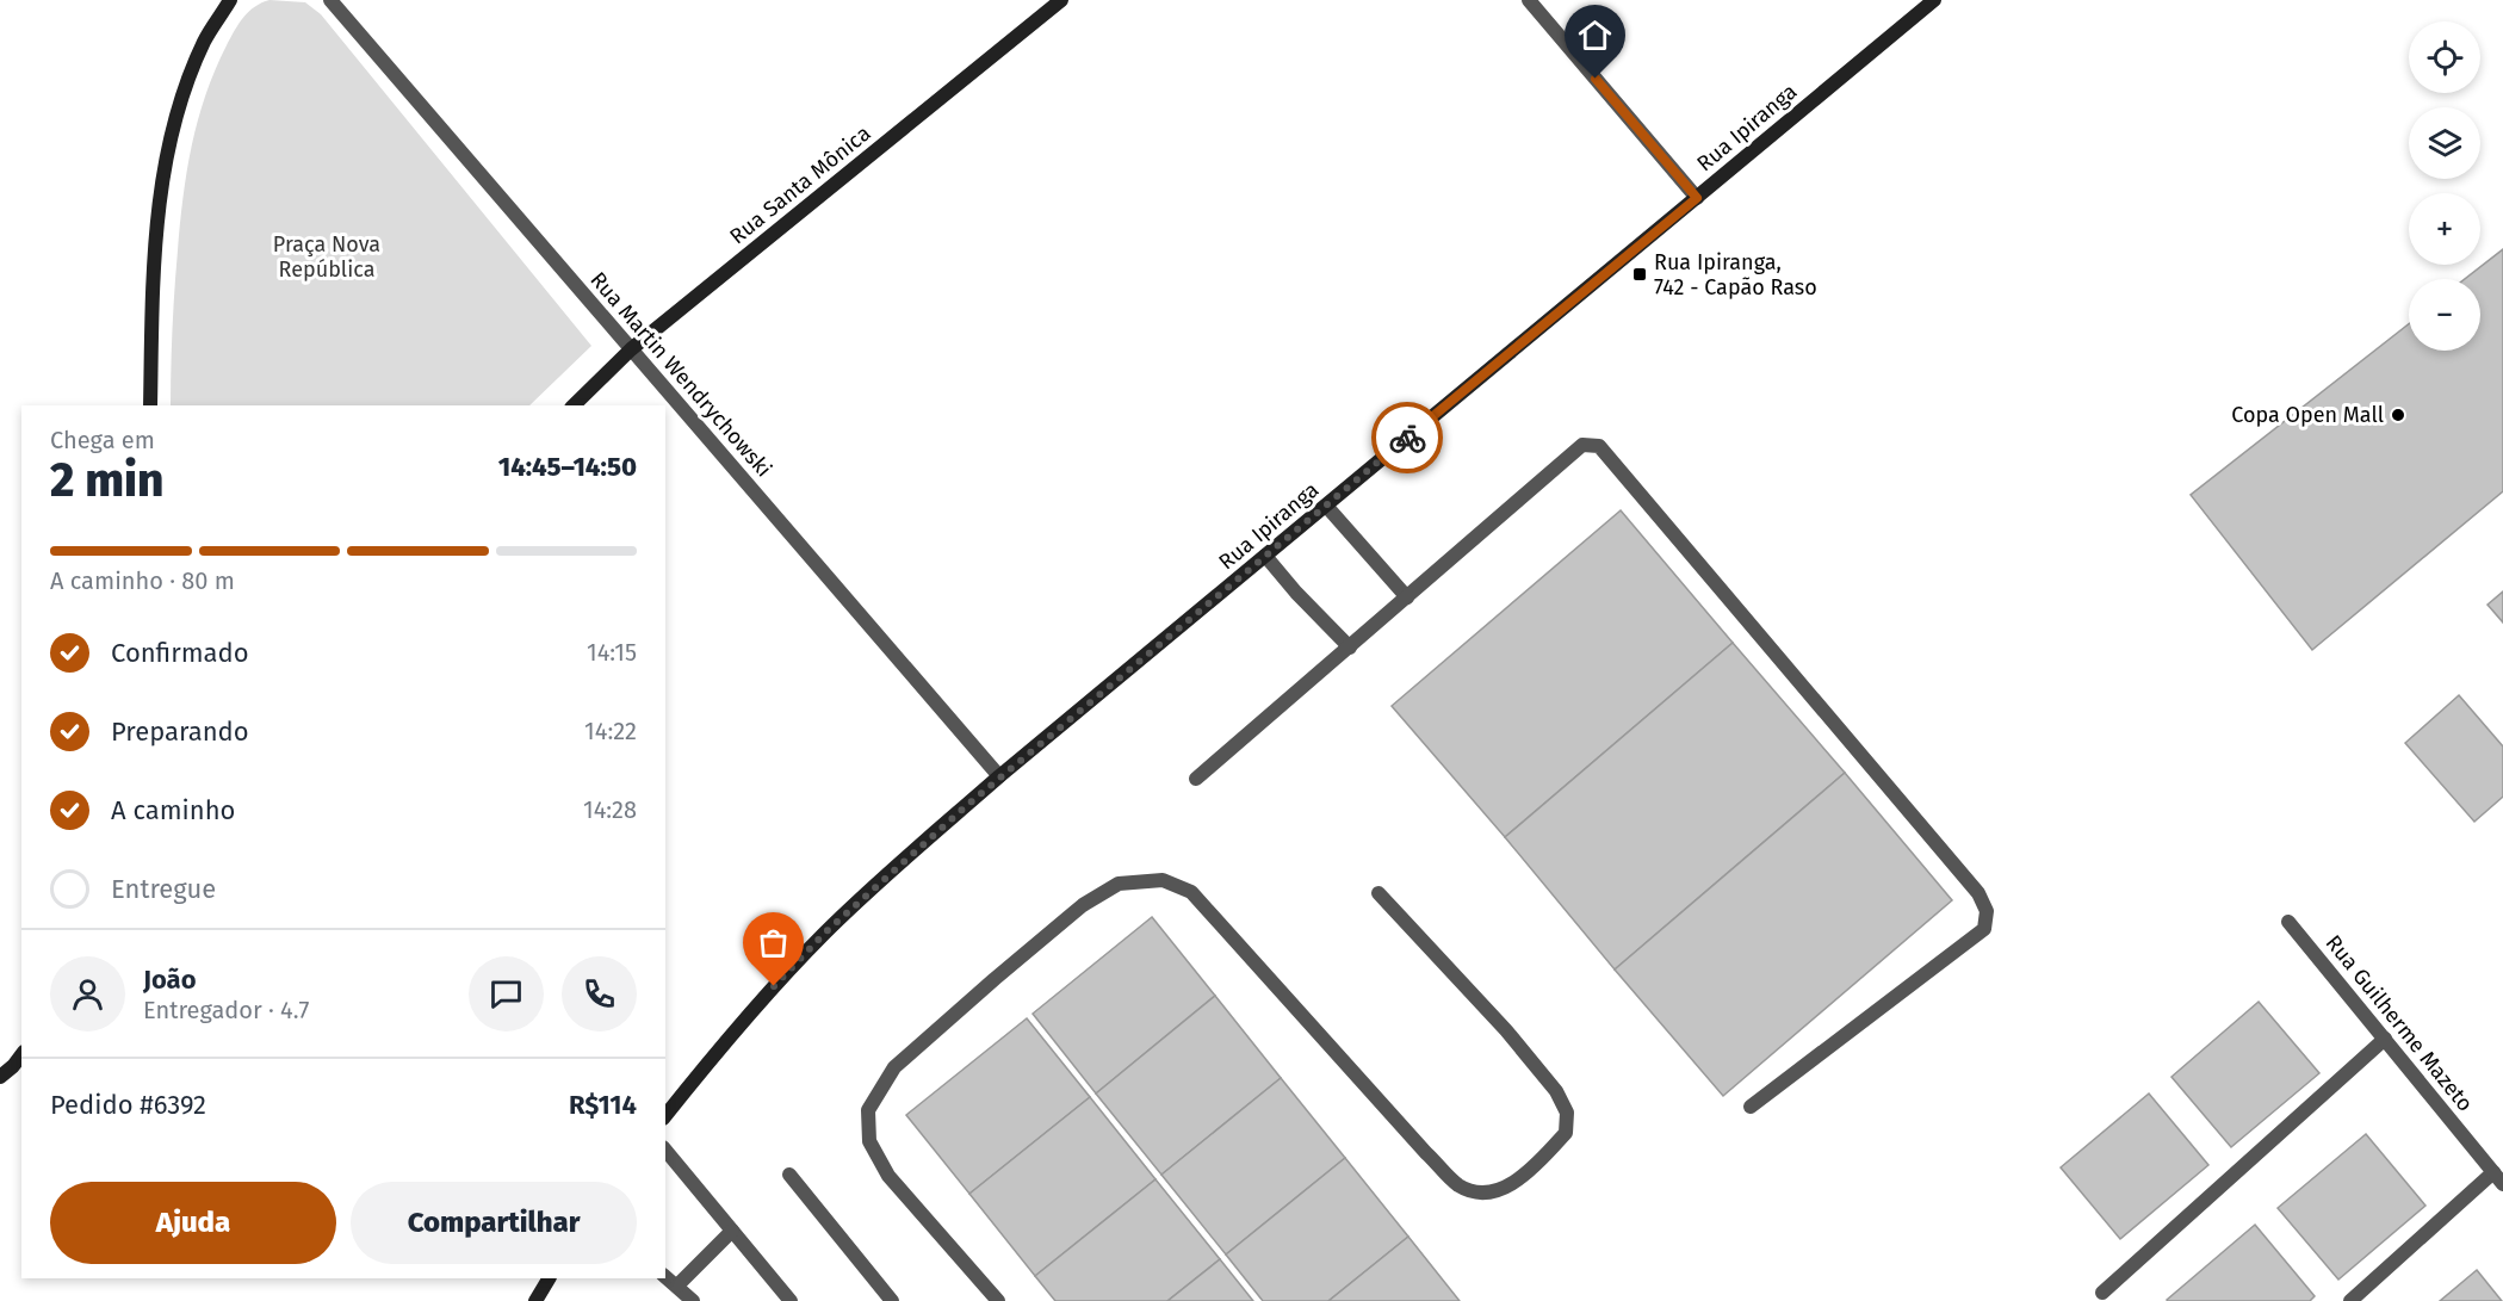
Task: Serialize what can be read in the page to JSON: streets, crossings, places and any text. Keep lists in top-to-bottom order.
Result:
{
  "streets": {
    "main road": ["Rua Ipiranga", "Rua Santa Mônica"],
    "street": ["Rua Martin Wendrychowski", "Rua Guilherme Mazeto"]
  },
  "crossings": [
    ["Rua Ipiranga", "Rua Martin Wendrychowski"],
    ["Rua Santa Mônica", "Rua Martin Wendrychowski"]
  ],
  "parks": ["Praça Nova República"],
  "places": {
    "transit": ["Rua Ipiranga, 742 - Capão Raso"],
    "other": ["Copa Open Mall"]
  },
  "page": {
    "map_buttons": ["+", "−"],
    "heading": ["2 min", "Chega em", "14:45–14:50"],
    "panel": [
      "João",
      "Entregador · 4.7",
      "Pedido #6392",
      "R$114"
    ],
    "bar": "A caminho · 80 m",
    "list": [
      ["Confirmado", "14:15"],
      ["Preparando", "14:22"],
      ["A caminho", "14:28"],
      "Entregue"
    ],
    "buttons": ["Ajuda", "Compartilhar"]
  }
}
